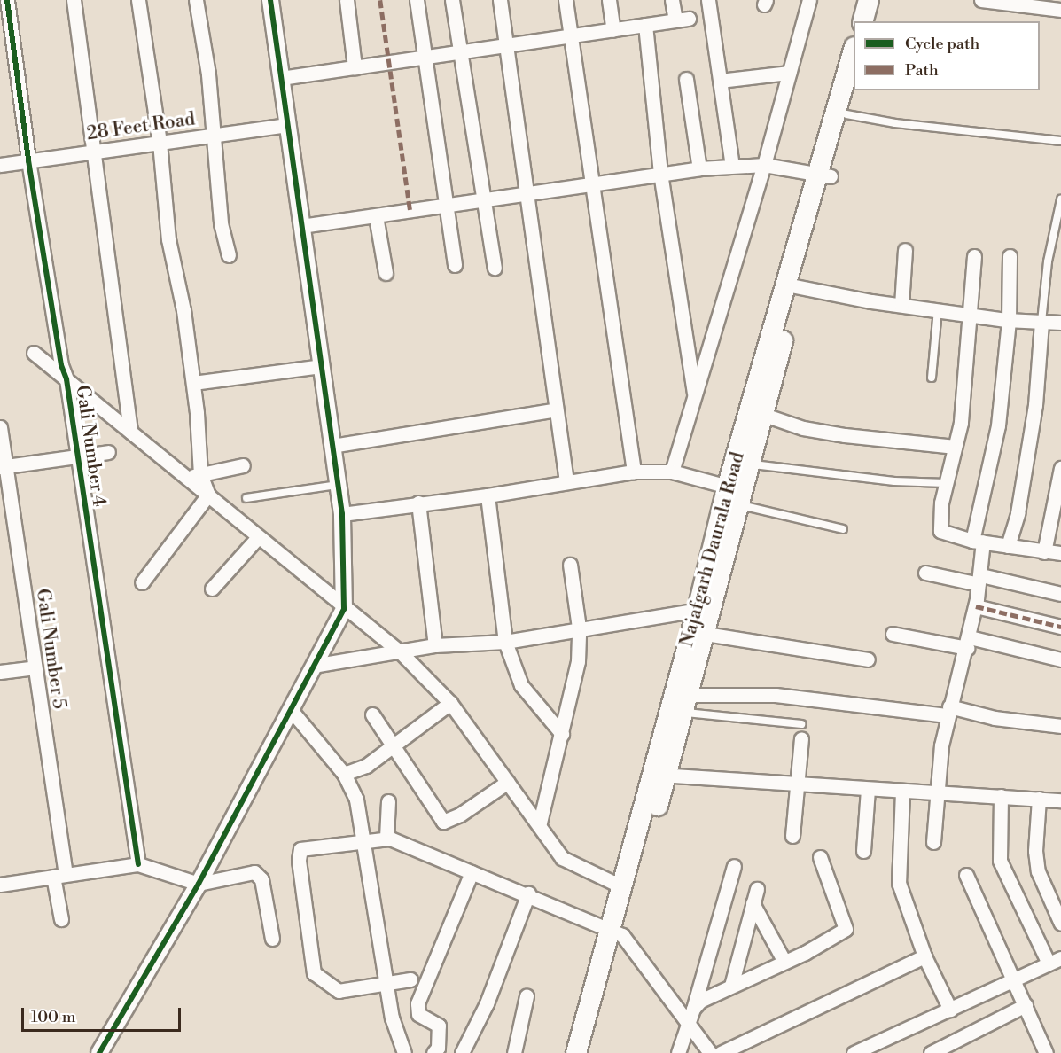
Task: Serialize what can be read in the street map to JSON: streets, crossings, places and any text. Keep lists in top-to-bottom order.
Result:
{
  "streets": {
    "main road": ["Najafgarh Daurala Road"],
    "street": ["28 Feet Road", "Gali Number 4", "Gali Number 5"]
  },
  "crossings": [
    ["28 Feet Road", "Gali Number 4"]
  ],
  "legend": ["Cycle path", "Path"],
  "scale_bar": "100 m"
}
